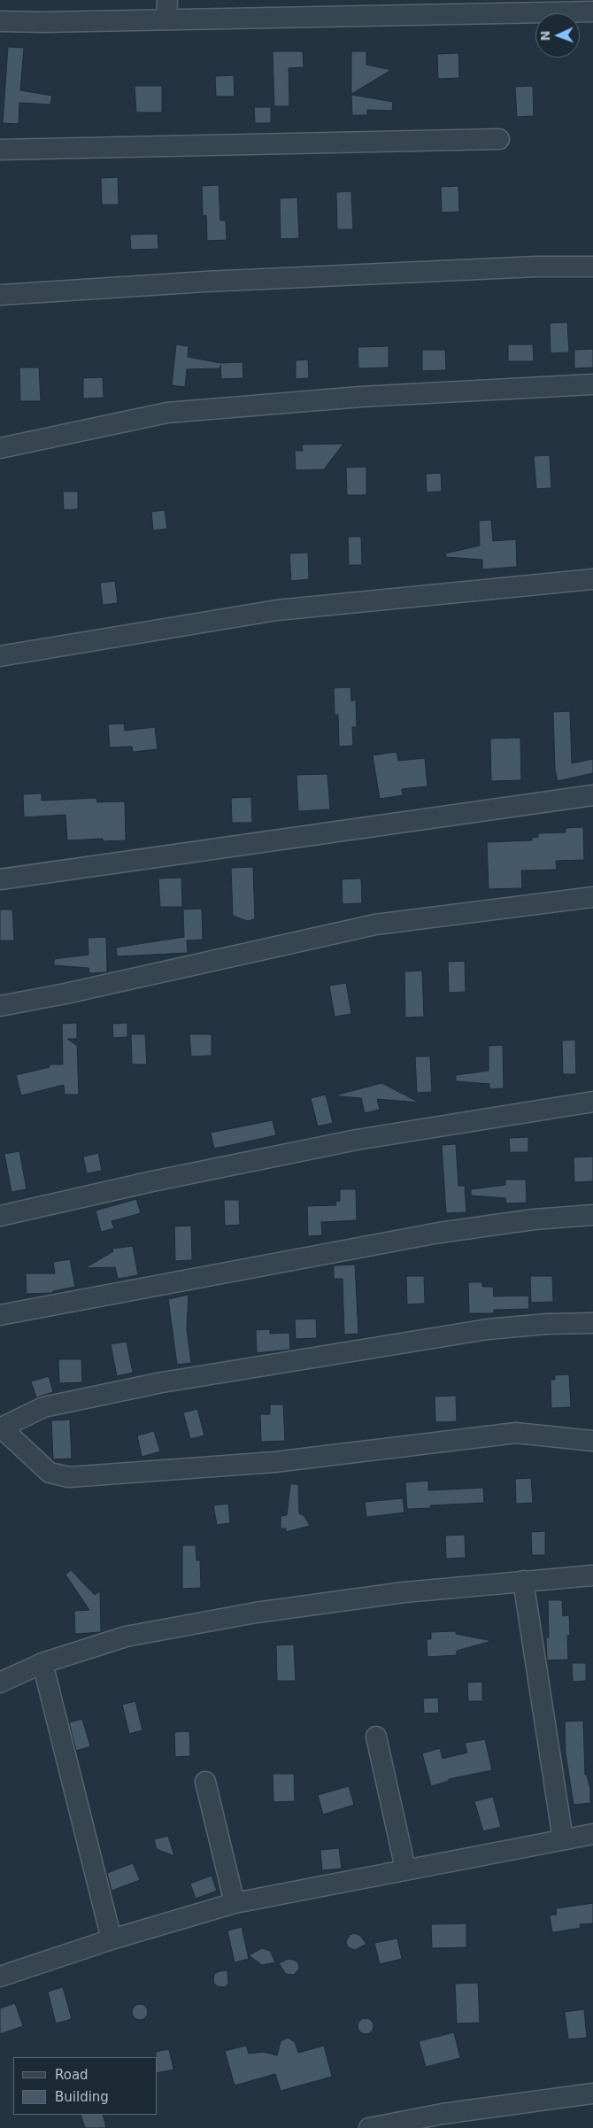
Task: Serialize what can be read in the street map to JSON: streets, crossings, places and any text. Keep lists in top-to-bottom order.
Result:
{
  "legend": ["Road", "Building"],
  "north": "left"
}
